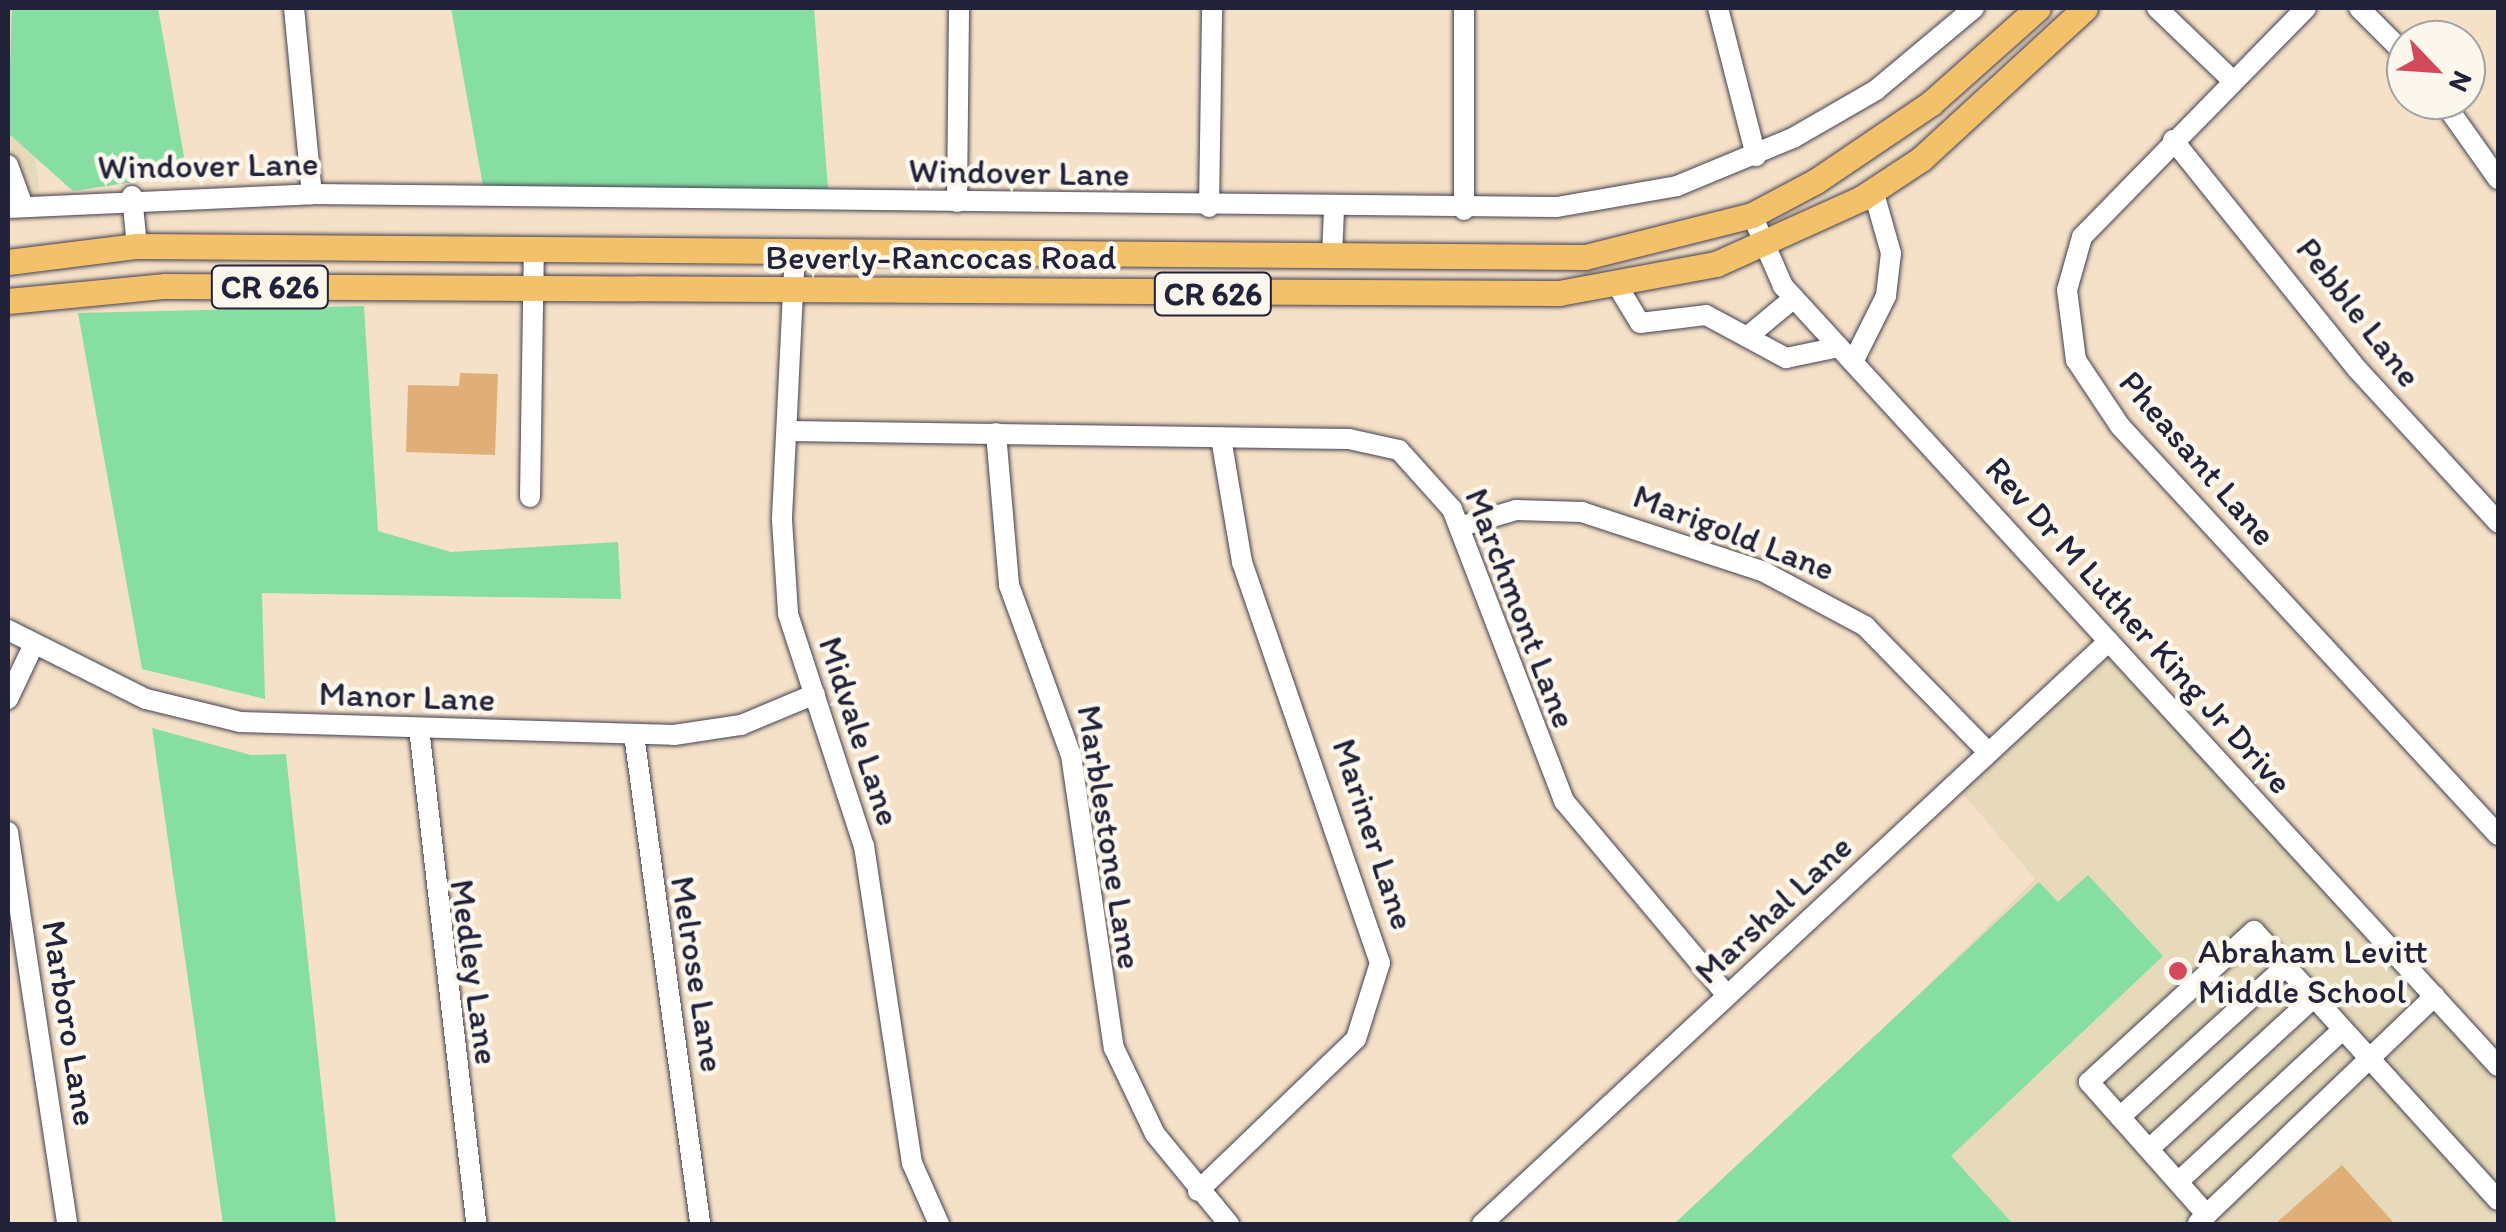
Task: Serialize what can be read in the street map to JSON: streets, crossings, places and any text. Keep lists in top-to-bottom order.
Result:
{
  "streets": {
    "main road": ["Beverly-Rancocas Road", "CR 626"],
    "street": [
      "Windover Lane",
      "Pebble Lane",
      "Pheasant Lane",
      "Marigold Lane",
      "Marchmont Lane",
      "Rev Dr M Luther King Jr Drive",
      "Manor Lane",
      "Midvale Lane",
      "Mariner Lane",
      "Marblestone Lane",
      "Marshal Lane",
      "Medley Lane",
      "Melrose Lane",
      "Marboro Lane"
    ]
  },
  "crossings": [
    ["Beverly-Rancocas Road", "Rev Dr M Luther King Jr Drive"],
    ["Beverly-Rancocas Road", "Midvale Lane"],
    ["Pebble Lane", "Pheasant Lane"],
    ["Marigold Lane", "Marchmont Lane"],
    ["Marigold Lane", "Marshal Lane"],
    ["Marchmont Lane", "Midvale Lane"],
    ["Marchmont Lane", "Mariner Lane"],
    ["Marchmont Lane", "Marblestone Lane"],
    ["Marchmont Lane", "Marshal Lane"],
    ["Rev Dr M Luther King Jr Drive", "Marshal Lane"],
    ["Manor Lane", "Midvale Lane"],
    ["Manor Lane", "Medley Lane"],
    ["Manor Lane", "Melrose Lane"],
    ["Mariner Lane", "Marblestone Lane"]
  ],
  "places": ["Abraham Levitt Middle School"],
  "north": "bottom right"
}
